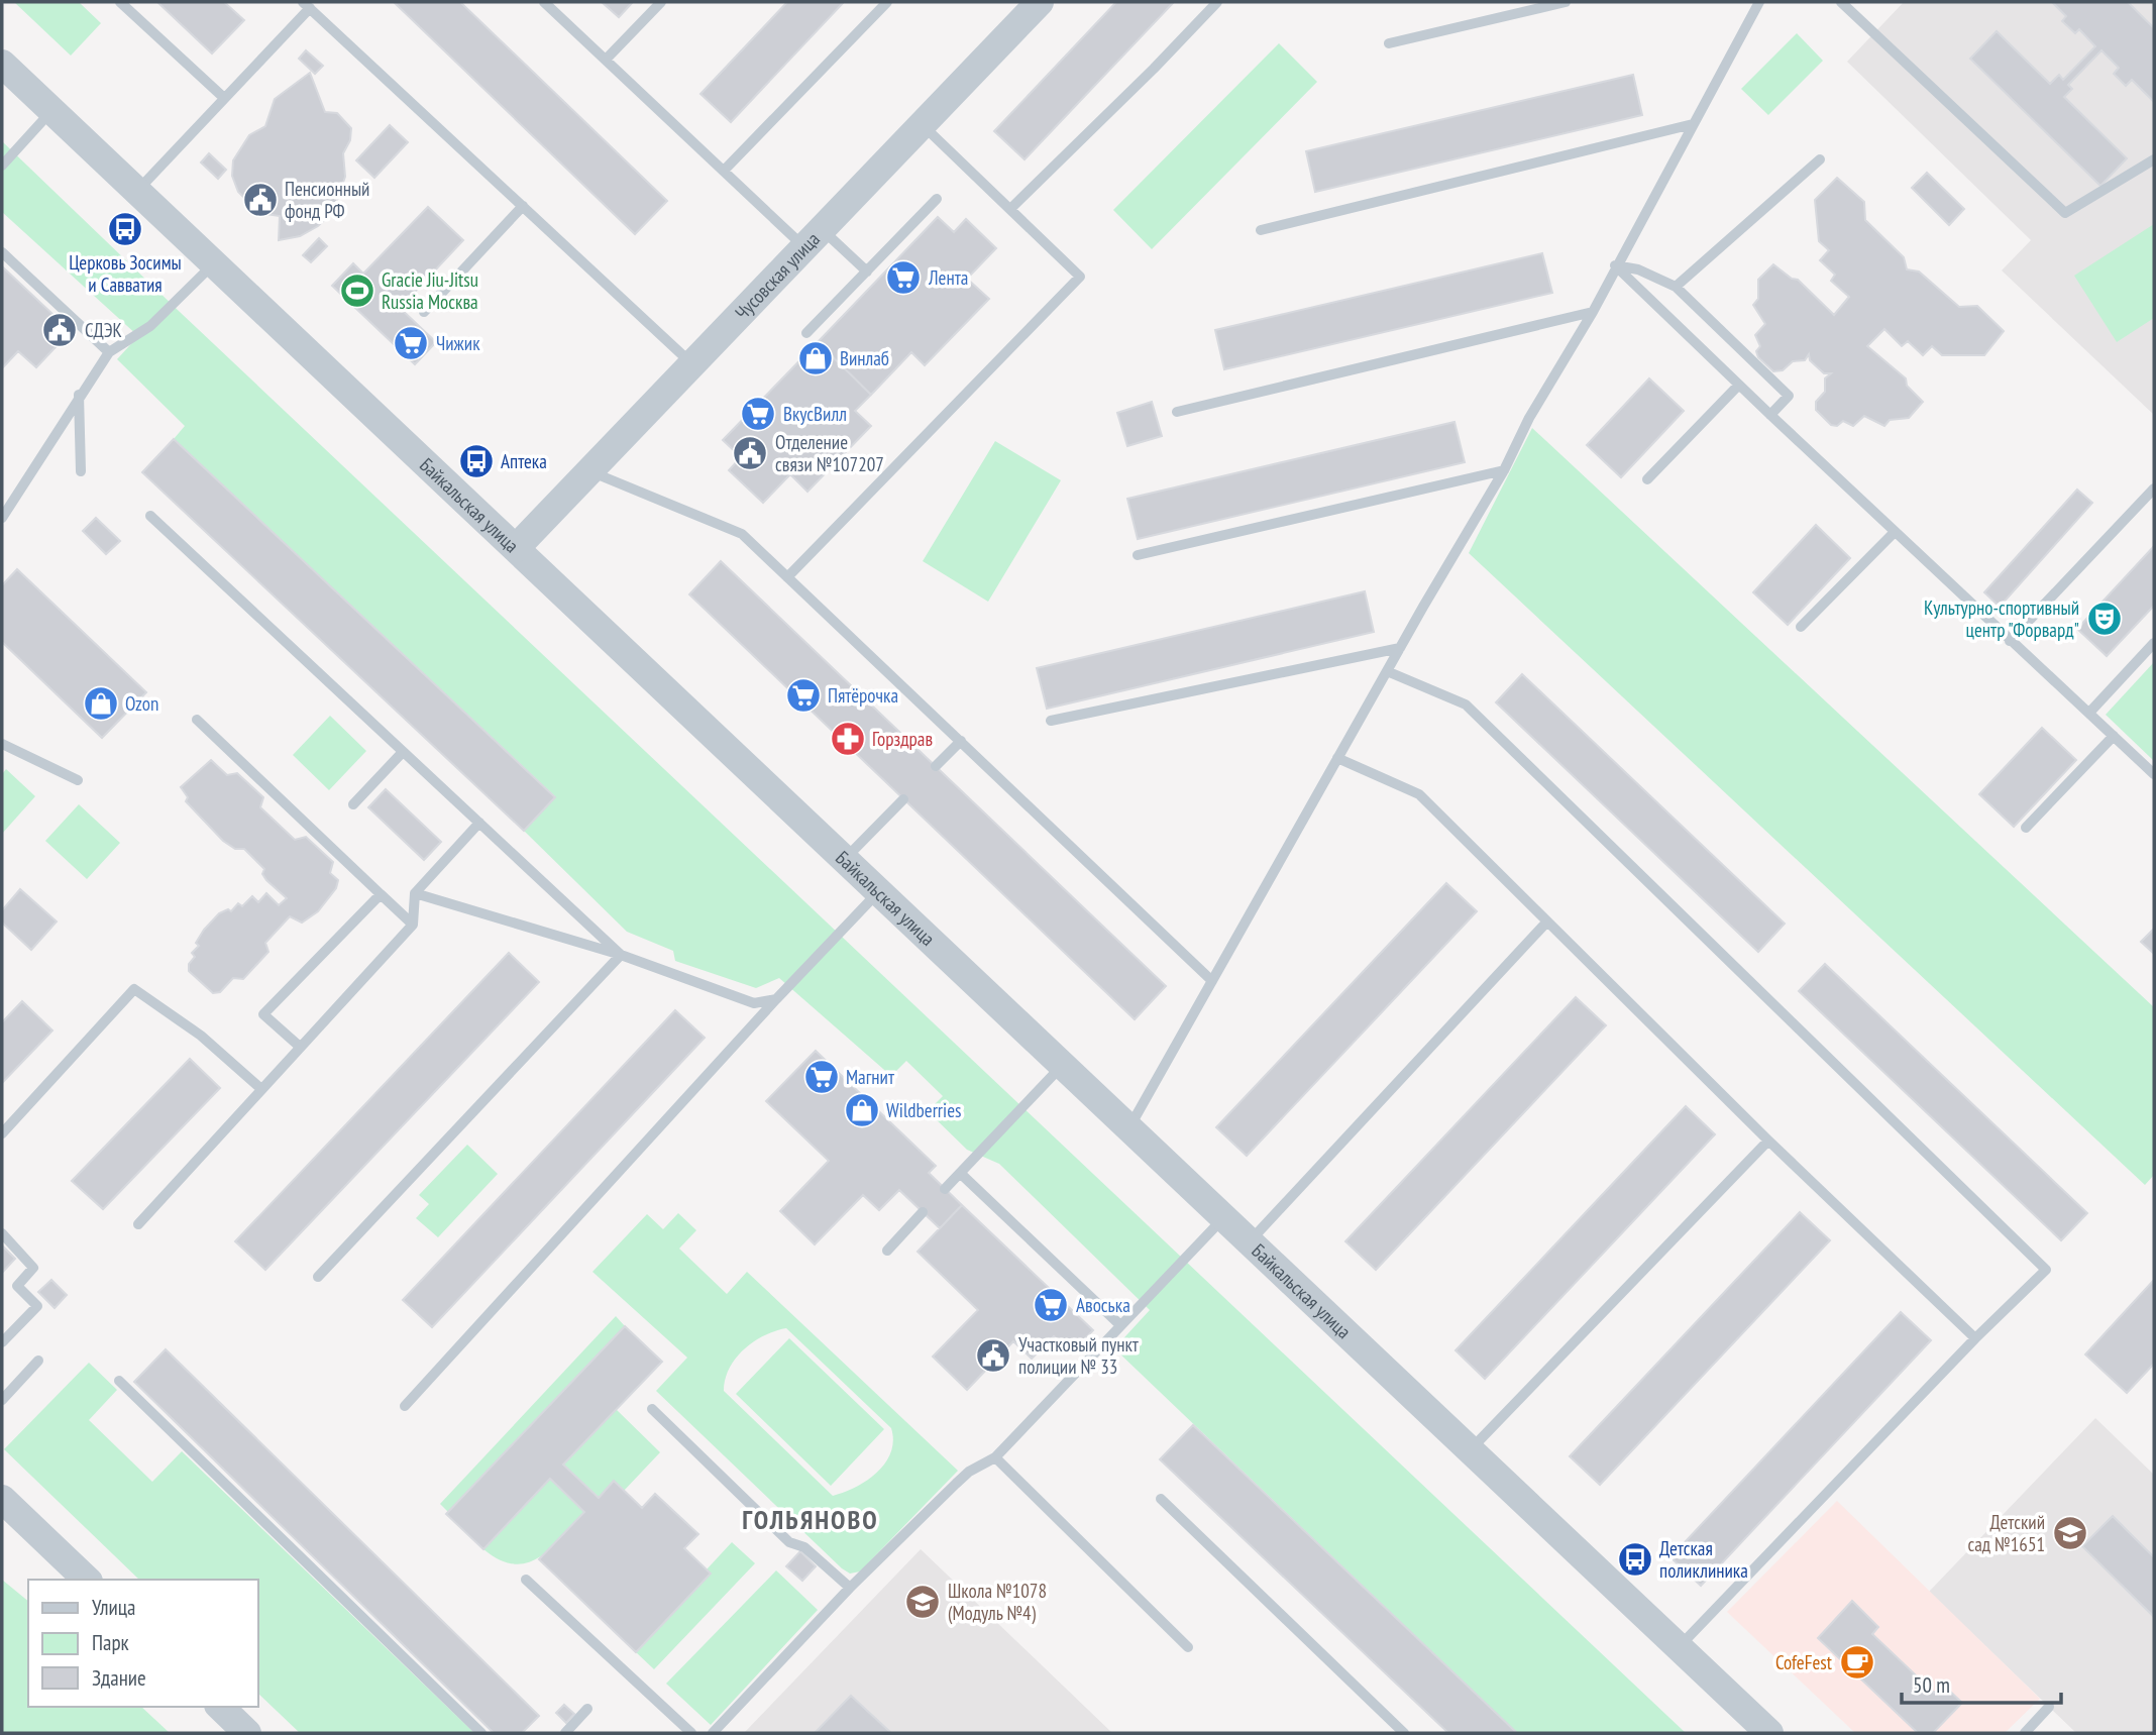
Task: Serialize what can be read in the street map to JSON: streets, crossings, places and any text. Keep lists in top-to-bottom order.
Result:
{
  "streets": {
    "street": ["Чусовская улица", "Байкальская улица"]
  },
  "crossings": [
    ["Чусовская улица", "Байкальская улица"]
  ],
  "districts": ["ГОЛЬЯНОВО"],
  "places": {
    "public building": [
      "Пенсионный фонд РФ",
      "СДЭК",
      "Отделение связи №107207",
      "Участковый пункт полиции № 33"
    ],
    "bus stop": ["Церковь Зосимы и Савватия", "Аптека", "Детская поликлиника"],
    "supermarket": [
      "Лента",
      "Чижик",
      "ВкусВилл",
      "Пятёрочка",
      "Магнит",
      "Авоська"
    ],
    "sports": ["Gracie Jiu-Jitsu Russia Москва"],
    "shop": ["Винлаб", "Ozon", "Wildberries"],
    "theatre": ["Культурно-спортивный центр \"Форвард\""],
    "pharmacy": ["Горздрав"],
    "school or university": ["Детский сад №1651", "Школа №1078 (Модуль №4)"],
    "cafe": ["CofeFest"]
  },
  "legend": ["Улица", "Парк", "Здание"],
  "scale_bar": "50 m"
}
